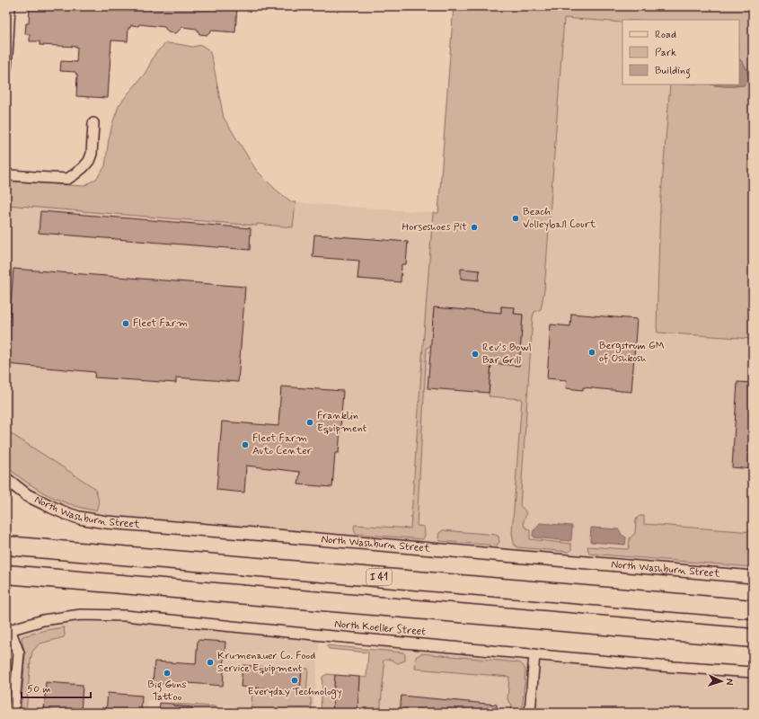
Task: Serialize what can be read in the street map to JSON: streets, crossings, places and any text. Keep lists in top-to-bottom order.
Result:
{
  "streets": {
    "highway": ["I 41"],
    "street": ["North Washburn Street", "North Koeller Street"]
  },
  "places": [
    "Beach Volleyball Court",
    "Horseshoes Pit",
    "Fleet Farm",
    "Bergstrom GM of Oshkosh",
    "Rev's Bowl Bar Grill",
    "Franklin Equipment",
    "Fleet Farm Auto Center",
    "Krumenauer Co. Food Service Equipment",
    "Big Guns Tattoo",
    "Everyday Technology"
  ],
  "legend": ["Road", "Park", "Building"],
  "scale_bar": "50 m",
  "north": "right"
}
